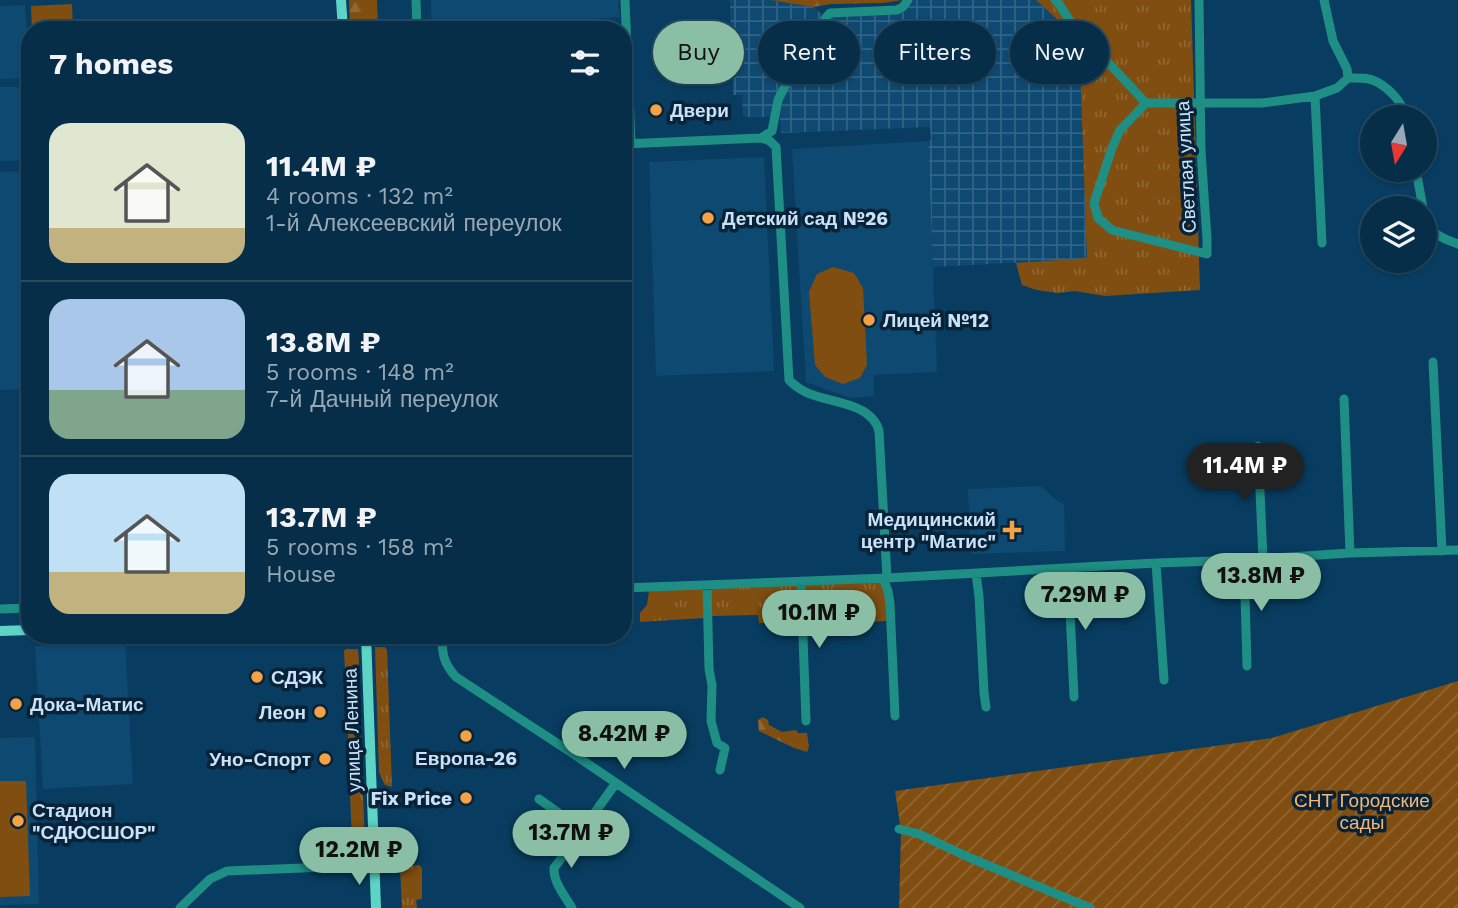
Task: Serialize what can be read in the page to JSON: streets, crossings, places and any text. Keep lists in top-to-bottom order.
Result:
{
  "streets": {
    "main road": ["улица Ленина"],
    "street": ["Светлая улица"]
  },
  "parks": ["СНТ Городские сады"],
  "places": {
    "other": [
      "Двери",
      "Детский сад №26",
      "Лицей №12",
      "СДЭК",
      "Дока-Матис",
      "Леон",
      "Европа-26",
      "Уно-Спорт",
      "Fix Price",
      "Стадион \"СДЮСШОР\""
    ],
    "health": ["Медицинский центр \"Матис\""]
  },
  "north": "bottom",
  "page": {
    "chip": [
      "Buy",
      "Rent",
      "Filters",
      "New"
    ],
    "heading": "7 homes",
    "list": [
      {
        "name": "11.4M ₽",
        "note": "4 rooms · 132 m² · 1-й Алексеевский переулок"
      },
      {
        "name": "13.8M ₽",
        "note": "5 rooms · 148 m² · 7-й Дачный переулок"
      },
      {
        "name": "13.7M ₽",
        "note": "5 rooms · 158 m² · House"
      }
    ],
    "price": [
      "11.4M ₽",
      "13.8M ₽",
      "7.29M ₽",
      "10.1M ₽",
      "8.42M ₽",
      "13.7M ₽",
      "12.2M ₽"
    ]
  }
}
